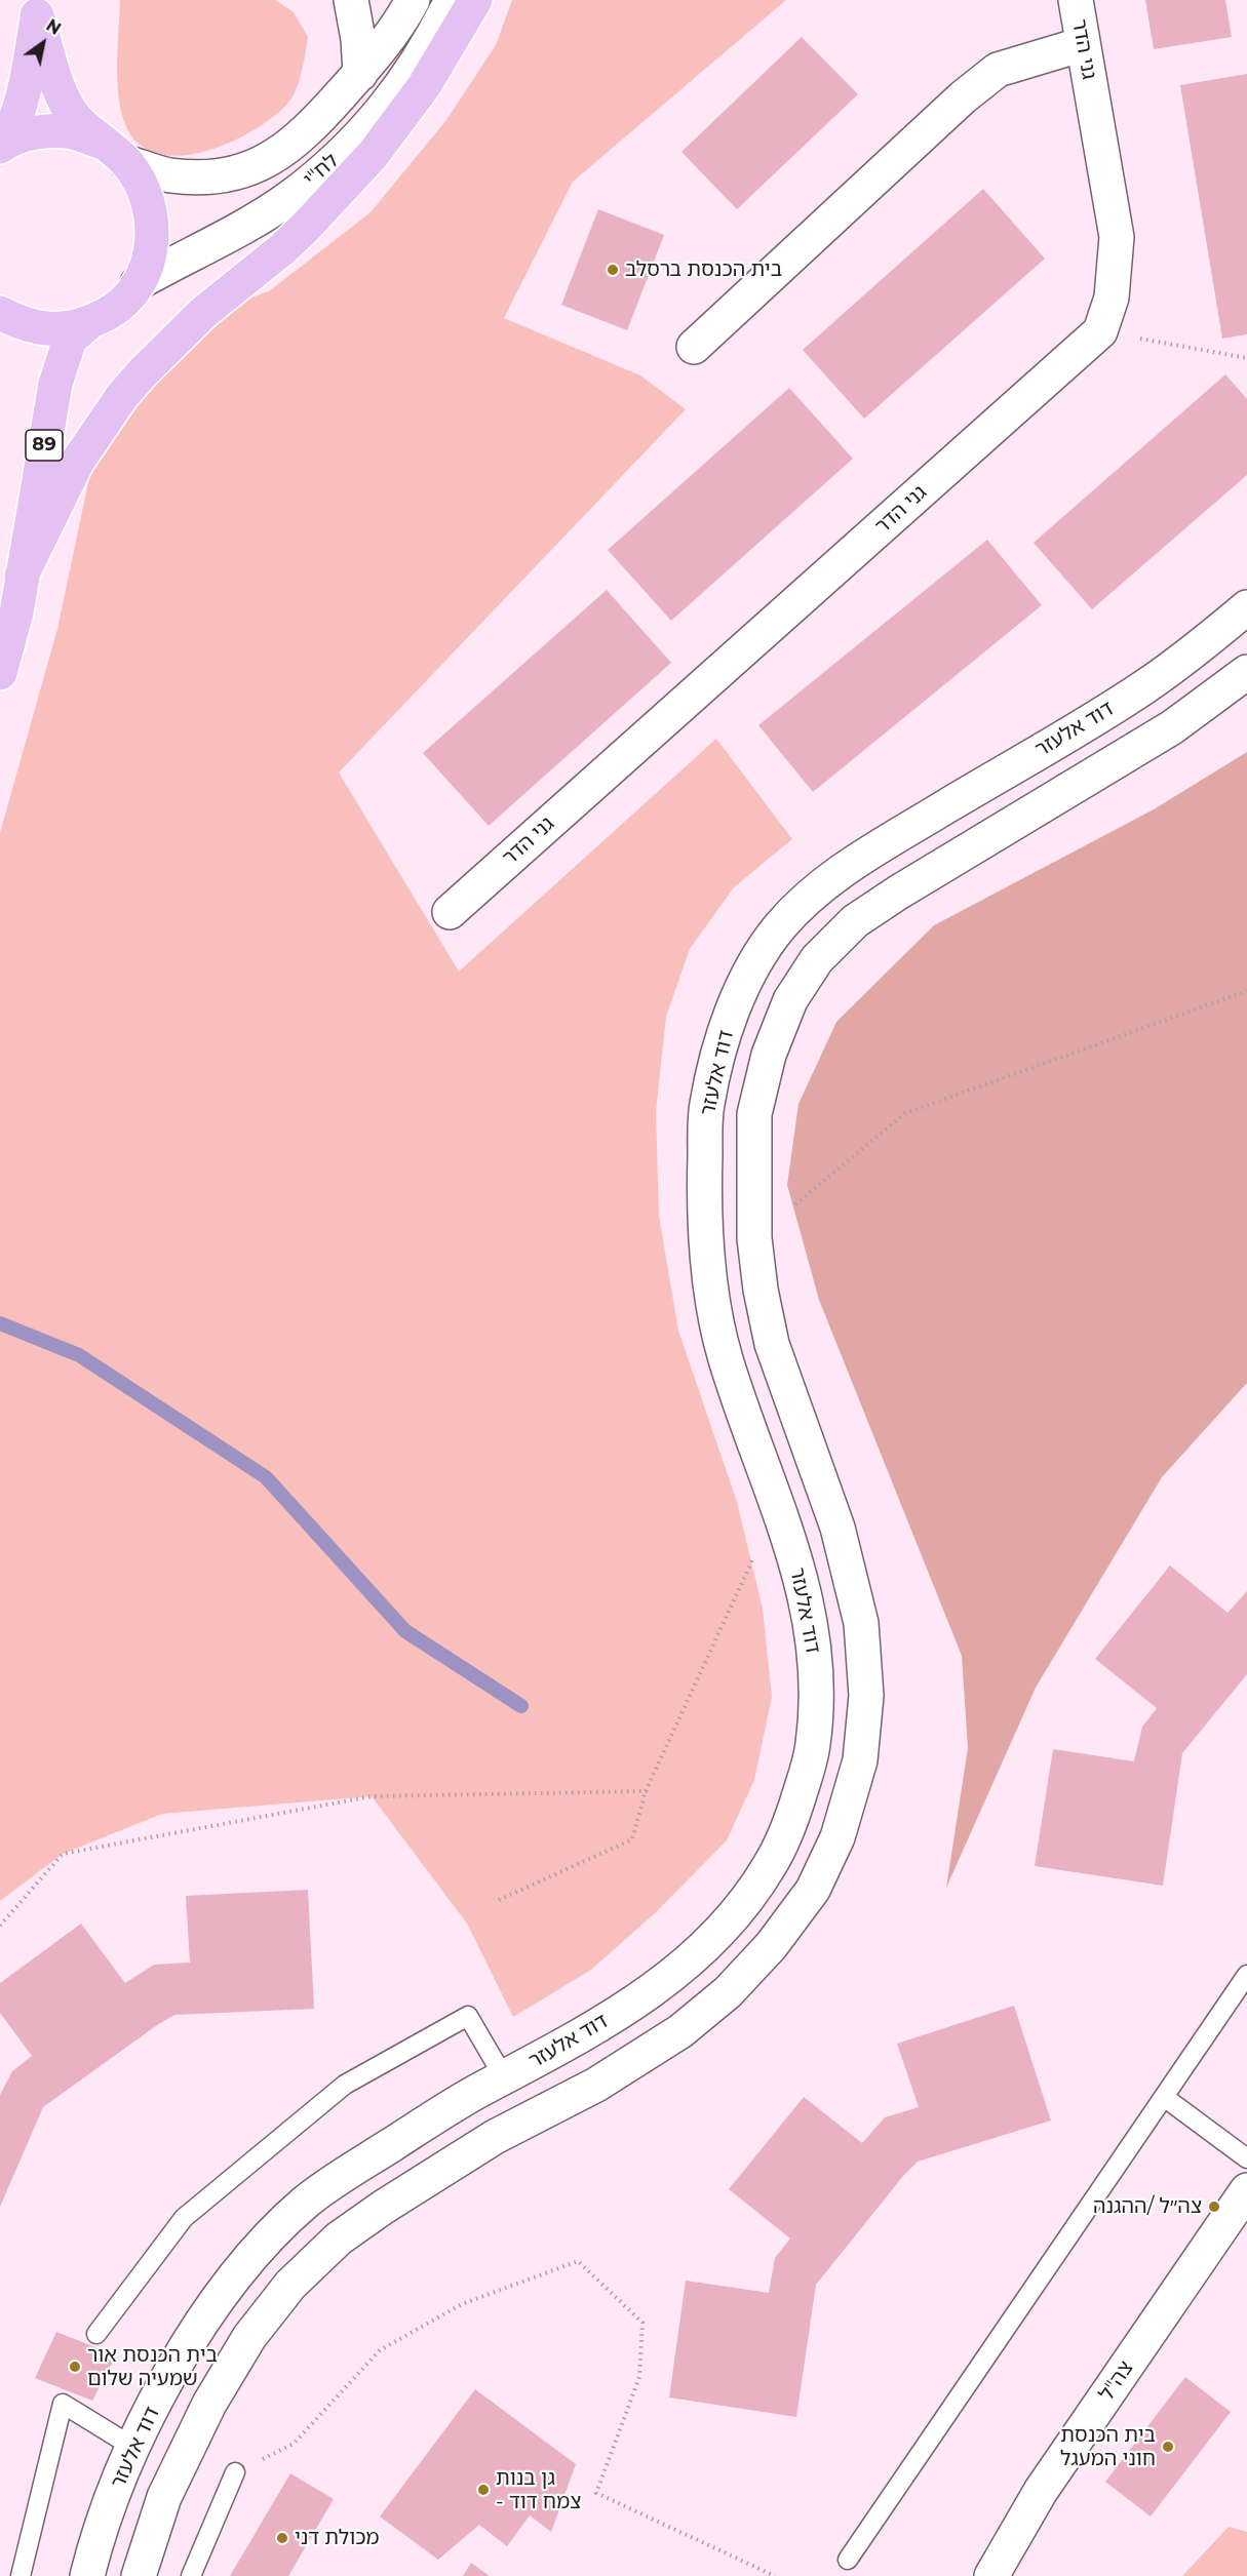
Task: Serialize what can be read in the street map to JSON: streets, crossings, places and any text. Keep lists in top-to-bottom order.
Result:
{
  "streets": {
    "highway": ["89"],
    "street": [
      "גני הדר",
      "לח\"י",
      "דוד אלעזר",
      "צה\"ל"
    ]
  },
  "crossings": [
    ["לח\"י", "89"]
  ],
  "places": [
    "בית הכנסת ברסלב",
    "צה״ל /ההגנה",
    "בית הכנסת אור שמעיה שלום",
    "בית הכנסת חוני המעגל",
    "גן בנות - צמח דוד",
    "מכולת דני"
  ],
  "north": "top right"
}
